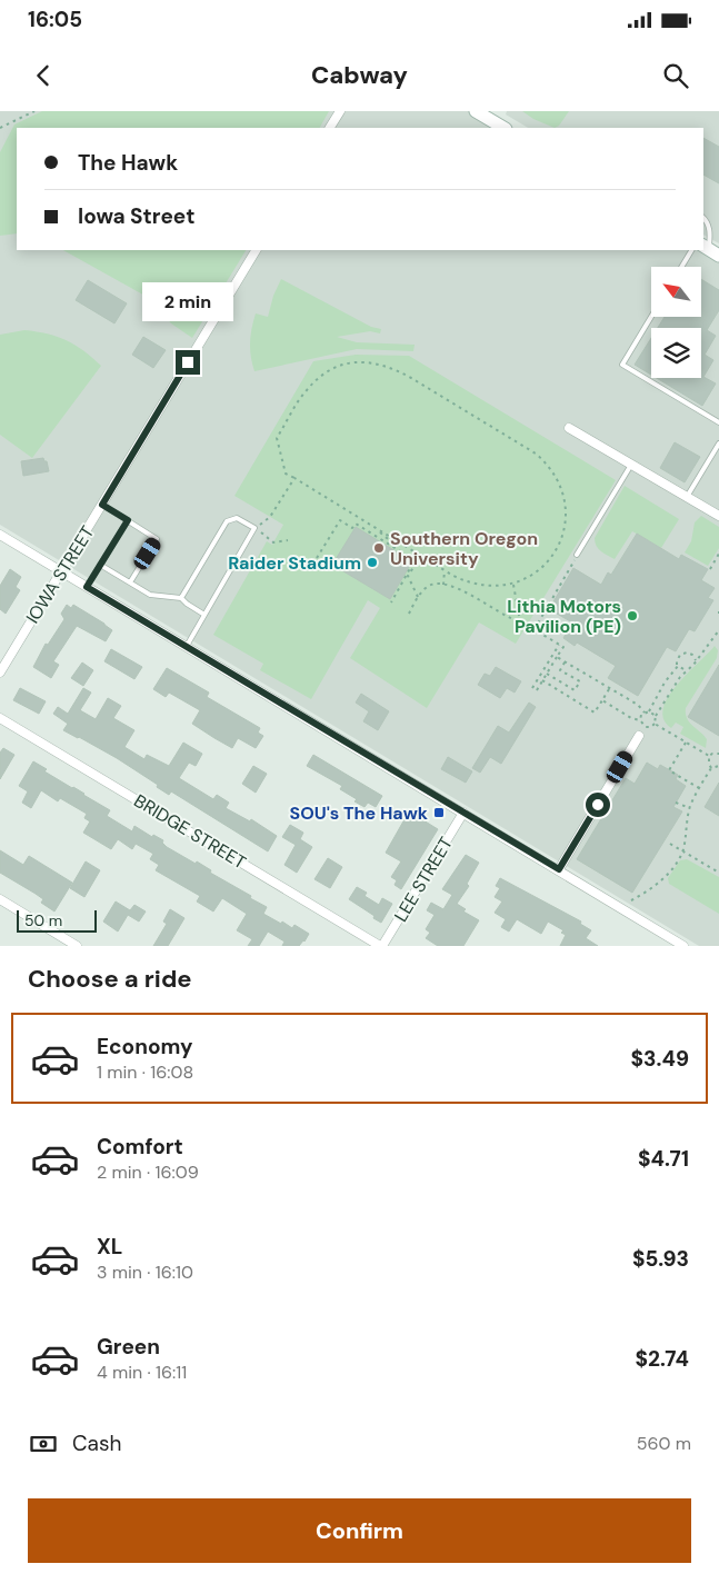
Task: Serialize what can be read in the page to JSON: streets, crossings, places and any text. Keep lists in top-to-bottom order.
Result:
{
  "streets": {
    "street": ["IOWA STREET", "BRIDGE STREET", "LEE STREET"]
  },
  "crossings": [
    ["BRIDGE STREET", "LEE STREET"]
  ],
  "places": {
    "other": ["Southern Oregon University", "Raider Stadium", "Lithia Motors Pavilion (PE)"],
    "transit": ["SOU's The Hawk"]
  },
  "scale_bar": "50 m",
  "north": "top left",
  "page": {
    "status": "16:05",
    "header": "Cabway",
    "banner": ["The Hawk", "Iowa Street"],
    "bubble": "2 min",
    "scale": "50 m",
    "heading": "Choose a ride",
    "list": [
      {
        "name": "Economy",
        "note": "1 min · 16:08",
        "value": "$3.49"
      },
      {
        "name": "Comfort",
        "note": "2 min · 16:09",
        "value": "$4.71"
      },
      {
        "name": "XL",
        "note": "3 min · 16:10",
        "value": "$5.93"
      },
      {
        "name": "Green",
        "note": "4 min · 16:11",
        "value": "$2.74"
      }
    ],
    "pay": ["Cash", "560 m"],
    "buttons": "Confirm"
  }
}
